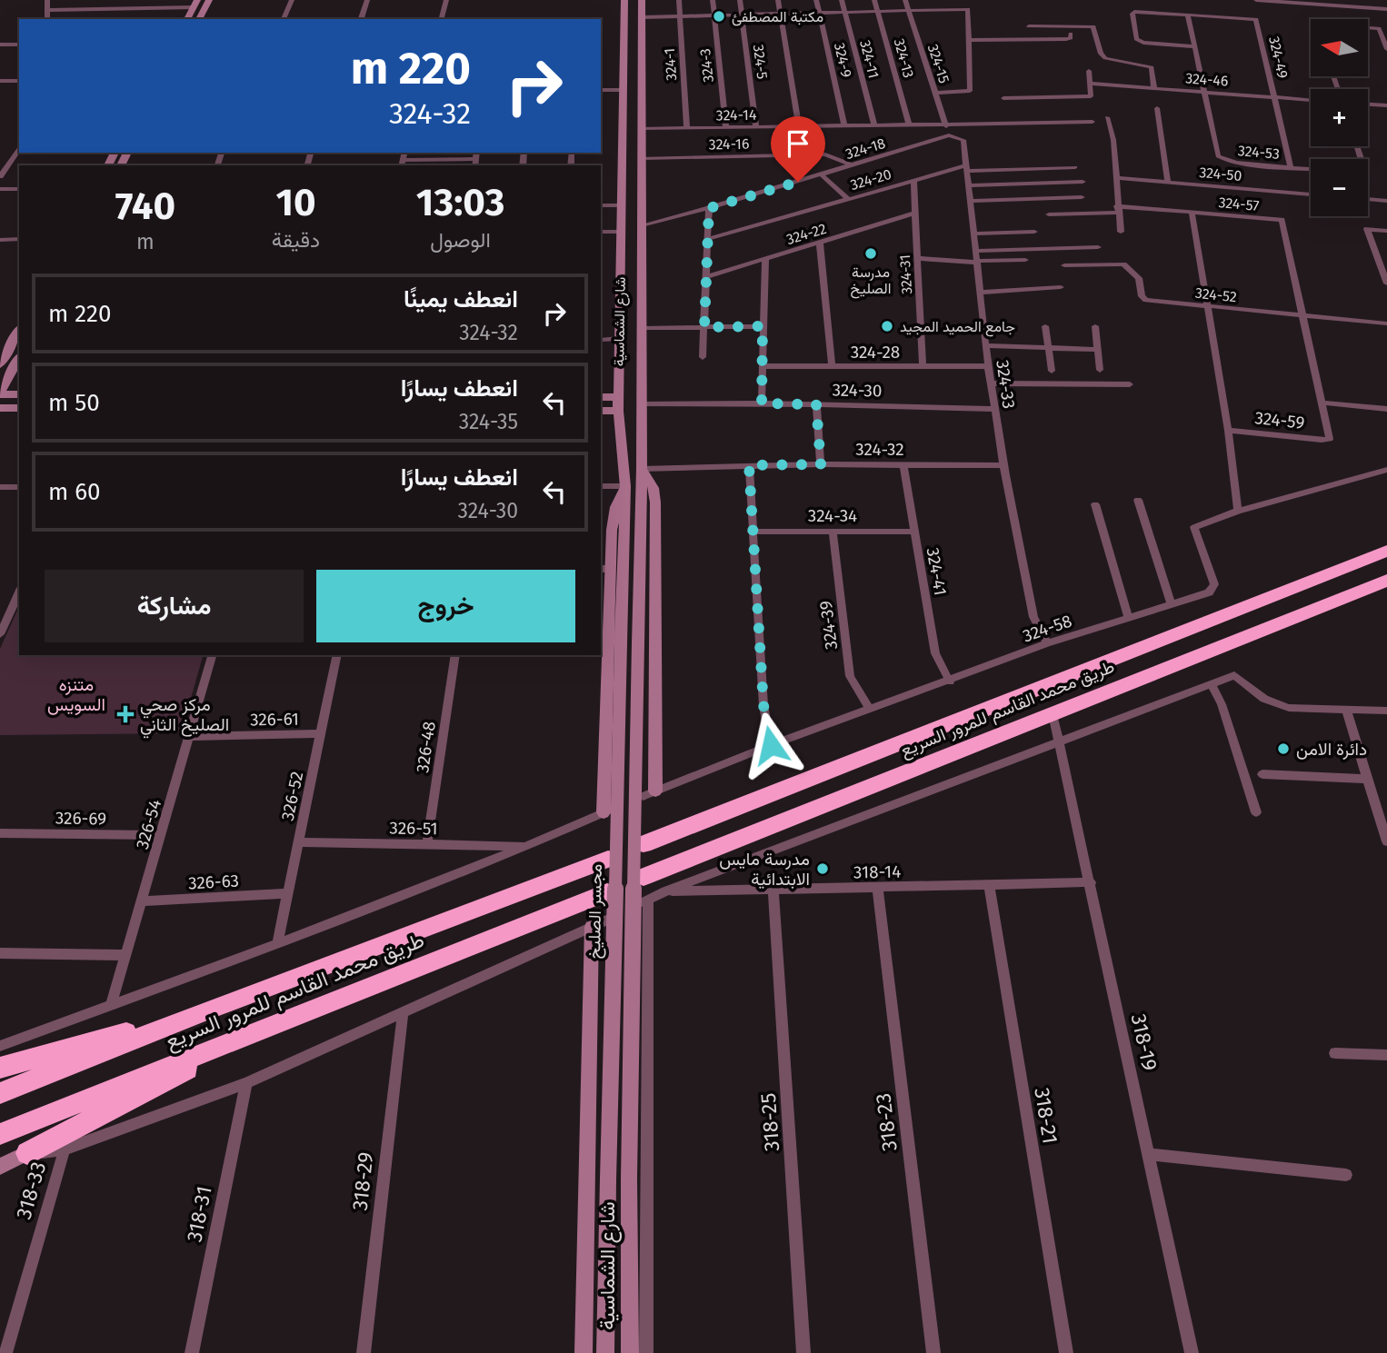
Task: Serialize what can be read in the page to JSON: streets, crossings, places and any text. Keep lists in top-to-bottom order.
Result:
{
  "streets": {
    "highway": ["طريق محمد القاسم للمرور السريع"],
    "street": [
      "324-49",
      "324-13",
      "324-11",
      "324-9",
      "324-5",
      "324-15",
      "324-1",
      "324-3",
      "324-46",
      "324-14",
      "324-16",
      "324-18",
      "324-53",
      "324-50",
      "324-20",
      "324-57",
      "324-22",
      "324-31",
      "324-52",
      "شارع الشماسية",
      "324-28",
      "324-33",
      "324-30",
      "324-59",
      "324-32",
      "324-34",
      "324-41",
      "324-39",
      "324-58",
      "326-61",
      "326-48",
      "326-52",
      "326-69",
      "326-54",
      "326-51",
      "318-14",
      "326-63",
      "مجسر الصليخ",
      "318-19",
      "318-21",
      "318-25",
      "318-23",
      "318-29",
      "318-33",
      "318-31"
    ]
  },
  "crossings": [
    ["324-49", "324-46"],
    ["324-49", "324-53"],
    ["324-13", "324-14"],
    ["324-11", "324-14"],
    ["324-9", "324-14"],
    ["324-5", "324-14"],
    ["324-15", "324-14"],
    ["324-15", "324-18"],
    ["324-15", "324-33"],
    ["324-1", "324-14"],
    ["324-3", "324-14"],
    ["324-46", "324-53"],
    ["324-14", "شارع الشماسية"],
    ["324-16", "324-18"],
    ["324-16", "شارع الشماسية"],
    ["324-18", "شارع الشماسية"],
    ["324-18", "324-33"],
    ["324-20", "324-31"],
    ["324-20", "324-33"],
    ["324-57", "324-52"],
    ["324-57", "324-59"],
    ["324-22", "324-31"],
    ["324-31", "324-28"],
    ["324-52", "324-59"],
    ["شارع الشماسية", "324-30"],
    ["شارع الشماسية", "324-32"],
    ["شارع الشماسية", "مجسر الصليخ"],
    ["324-28", "324-33"],
    ["324-33", "324-30"],
    ["324-33", "324-32"],
    ["324-33", "324-58"],
    ["324-32", "324-41"],
    ["324-34", "324-41"],
    ["324-34", "324-39"],
    ["324-41", "324-58"],
    ["324-39", "324-58"],
    ["طريق محمد القاسم للمرور السريع", "318-19"],
    ["326-61", "326-52"],
    ["326-61", "326-54"],
    ["326-48", "326-51"],
    ["326-52", "326-51"],
    ["326-52", "326-63"],
    ["326-69", "326-54"],
    ["326-54", "326-63"],
    ["318-14", "318-19"],
    ["318-14", "318-21"],
    ["318-14", "318-25"],
    ["318-14", "318-23"]
  ],
  "parks": ["متنزه السويس"],
  "places": {
    "other": [
      "مكتبة المصطفئ",
      "مدرسة الصليخ",
      "جامع الحميد المجيد",
      "دائرة الامن",
      "مدرسة مايس الابتدائية"
    ],
    "health": ["مركز صحي الصليخ الثاني"]
  },
  "north": "left",
  "page": {
    "map_buttons": ["+", "−"],
    "turn": ["220 m", "324-32"],
    "eta": [
      "13:03",
      "الوصول",
      "10",
      "دقيقة",
      "740",
      "m"
    ],
    "list": [
      {
        "name": "انعطف يمينًا",
        "note": "324-32",
        "value": "220 m"
      },
      {
        "name": "انعطف يسارًا",
        "note": "324-35",
        "value": "50 m"
      },
      {
        "name": "انعطف يسارًا",
        "note": "324-30",
        "value": "60 m"
      }
    ],
    "buttons": ["خروج", "مشاركة"]
  }
}
